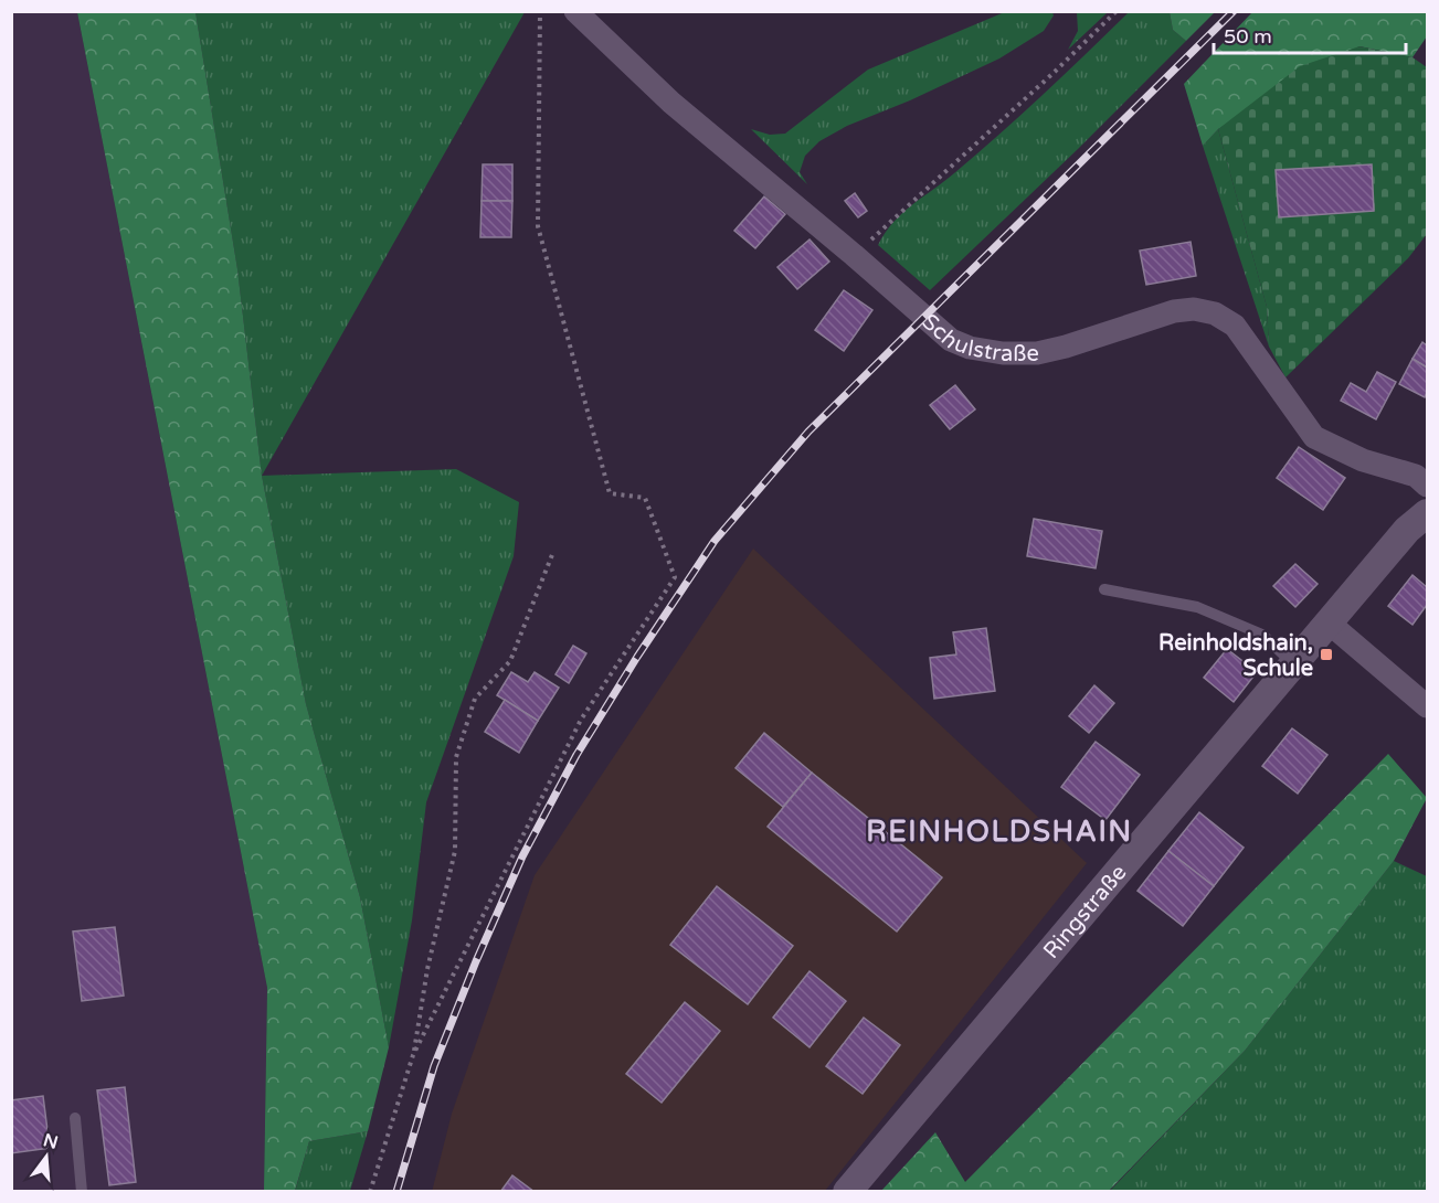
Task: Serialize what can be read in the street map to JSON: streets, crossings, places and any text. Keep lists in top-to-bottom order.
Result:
{
  "streets": {
    "street": ["Schulstraße", "Ringstraße"]
  },
  "districts": ["REINHOLDSHAIN"],
  "places": {
    "transit": ["Reinholdshain, Schule"]
  },
  "scale_bar": "50 m",
  "north": "top"
}
